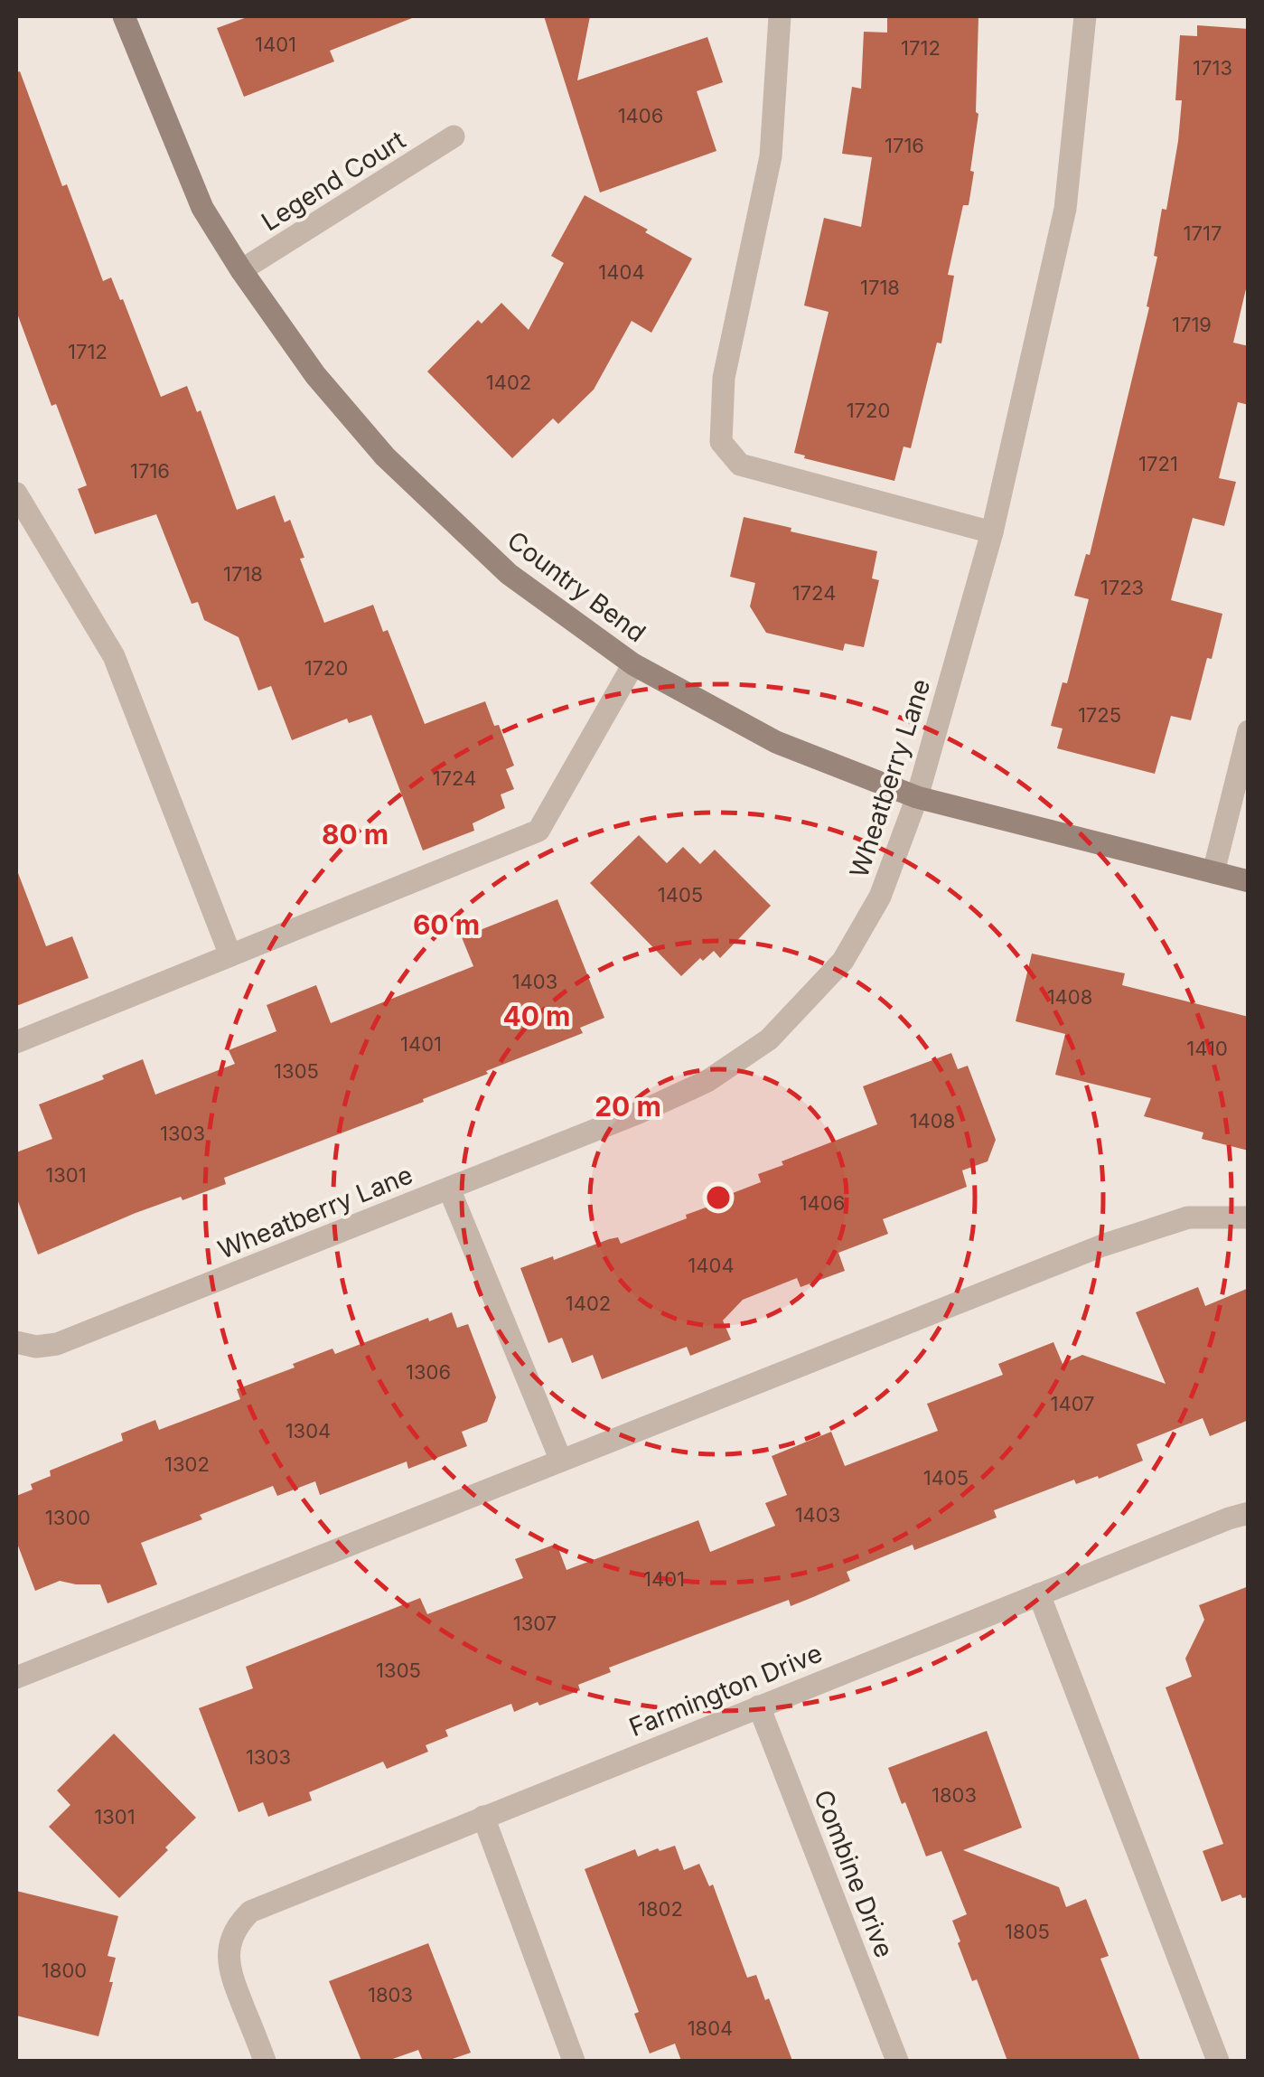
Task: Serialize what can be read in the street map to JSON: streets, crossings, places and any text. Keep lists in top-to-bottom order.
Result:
{
  "streets": {
    "street": [
      "Legend Court",
      "Country Bend",
      "Wheatberry Lane",
      "Farmington Drive",
      "Combine Drive"
    ]
  },
  "crossings": [
    ["Legend Court", "Country Bend"],
    ["Country Bend", "Wheatberry Lane"],
    ["Farmington Drive", "Combine Drive"]
  ],
  "house_numbers": [
    "1401",
    "1712",
    "1713",
    "1406",
    "1716",
    "1717",
    "1404",
    "1718",
    "1719",
    "1712",
    "1402",
    "1720",
    "1721",
    "1716",
    "1718",
    "1723",
    "1724",
    "1720",
    "1725",
    "1724",
    "1405",
    "1403",
    "1408",
    "1401",
    "1410",
    "1305",
    "1408",
    "1303",
    "1301",
    "1406",
    "1404",
    "1402",
    "1306",
    "1407",
    "1304",
    "1302",
    "1405",
    "1403",
    "1300",
    "1401",
    "1307",
    "1305",
    "1303",
    "1803",
    "1301",
    "1802",
    "1805",
    "1800",
    "1803",
    "1804"
  ],
  "rings": [
    "80 m",
    "60 m",
    "40 m",
    "20 m"
  ]
}
